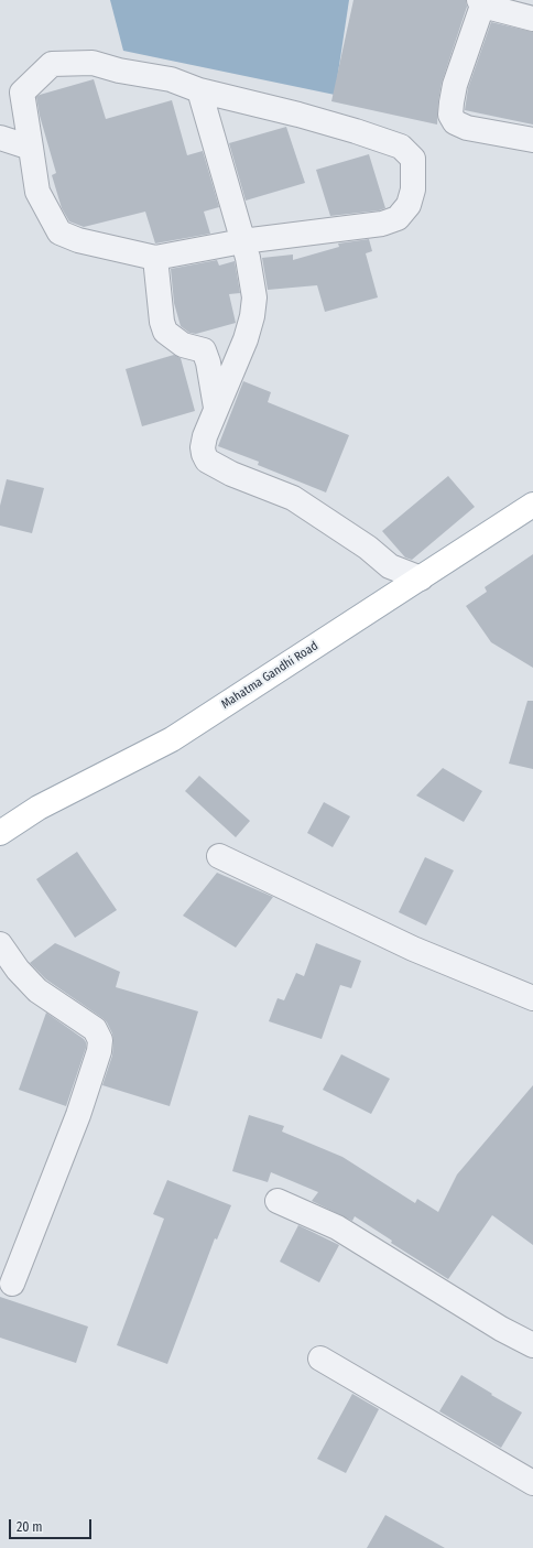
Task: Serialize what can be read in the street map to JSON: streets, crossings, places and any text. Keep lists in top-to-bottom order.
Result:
{
  "streets": {
    "main road": ["Mahatma Gandhi Road"]
  },
  "scale_bar": "20 m"
}
